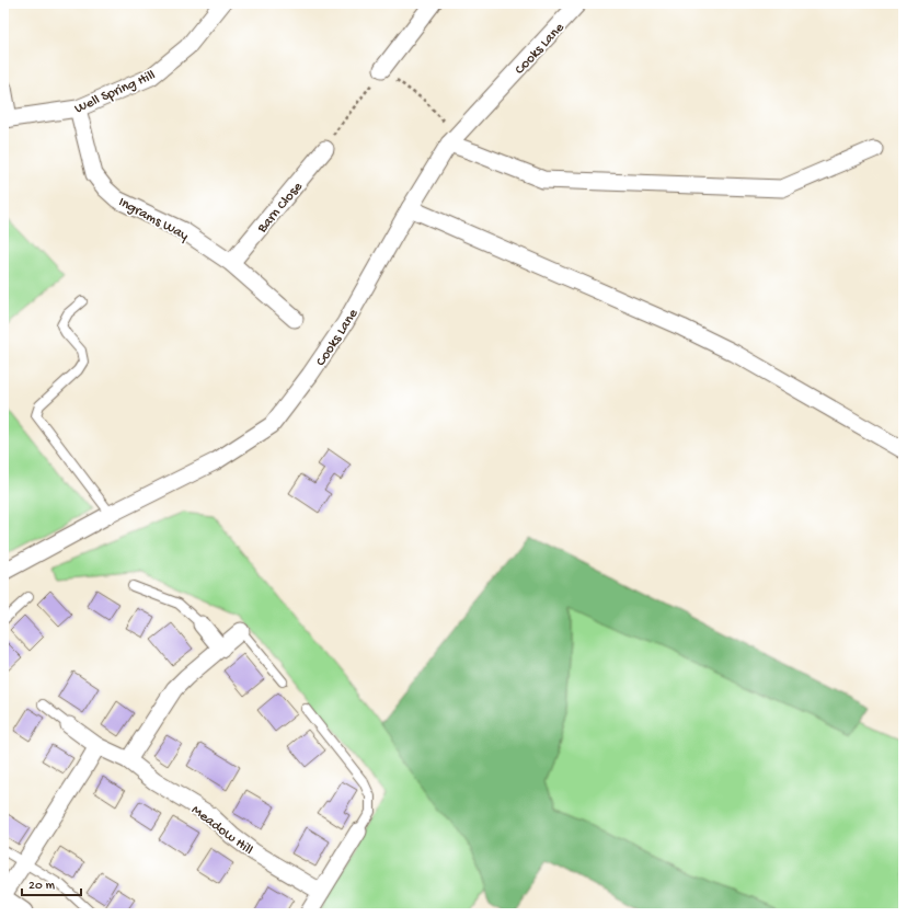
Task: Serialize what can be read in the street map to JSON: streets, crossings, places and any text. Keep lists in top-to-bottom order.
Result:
{
  "streets": {
    "street": [
      "Cooks Lane",
      "Well Spring Hill",
      "Barn Close",
      "Ingrams Way",
      "Meadow Hill"
    ]
  },
  "crossings": [
    ["Well Spring Hill", "Ingrams Way"],
    ["Barn Close", "Ingrams Way"]
  ],
  "scale_bar": "20 m"
}
